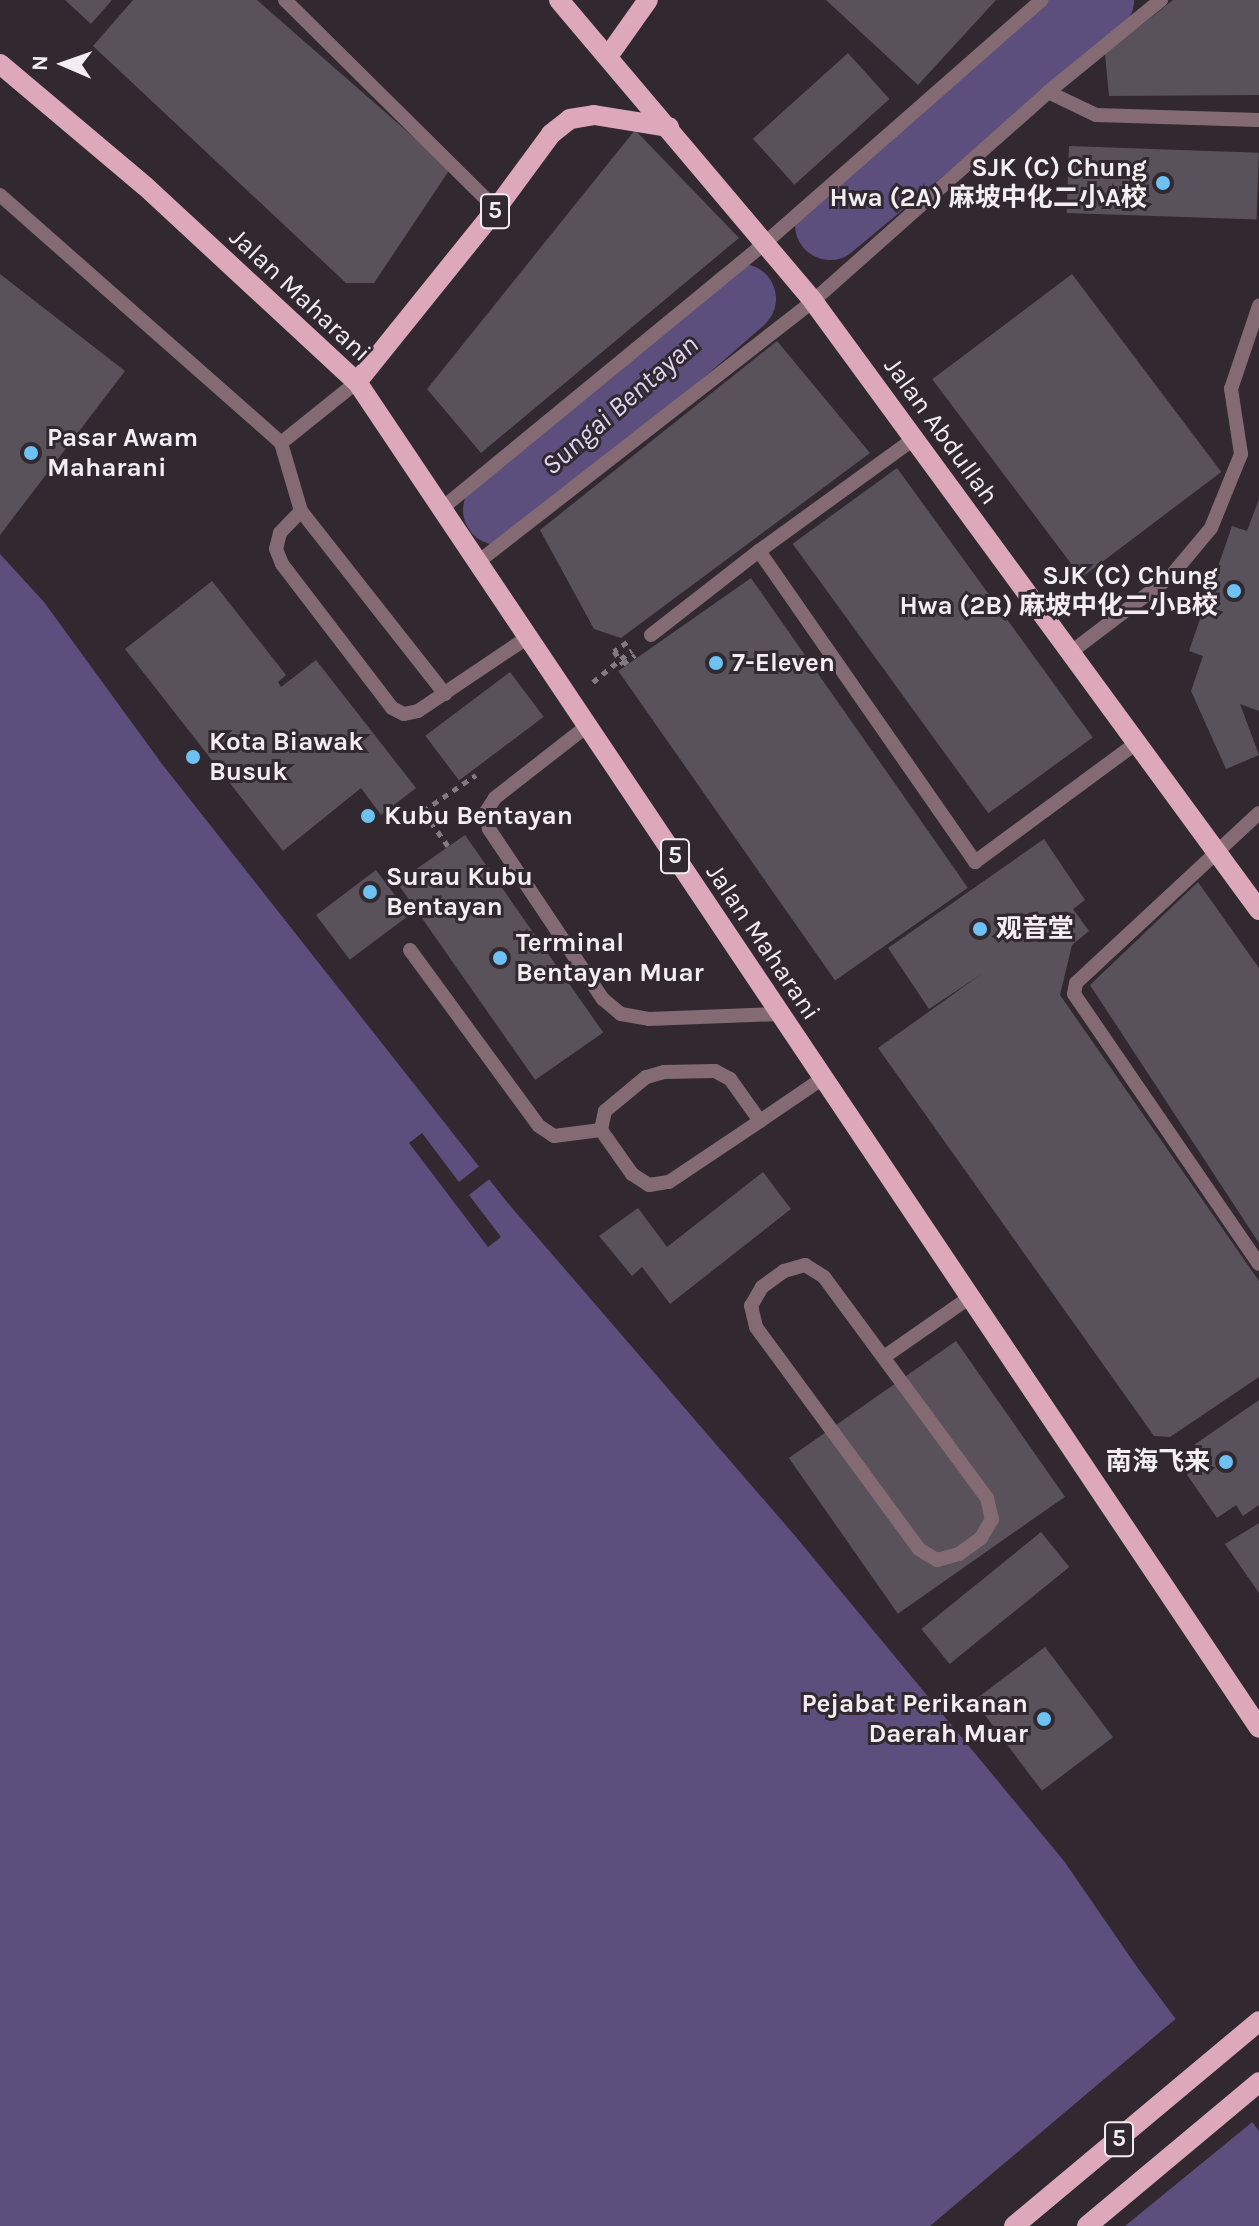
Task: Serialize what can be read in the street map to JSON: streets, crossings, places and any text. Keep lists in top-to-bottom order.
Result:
{
  "streets": {
    "main road": ["5", "Jalan Maharani", "Jalan Abdullah"]
  },
  "crossings": [
    ["5", "Jalan Maharani"],
    ["5", "Jalan Abdullah"]
  ],
  "water": ["Sungai Bentayan"],
  "places": [
    "SJK (C) Chung Hwa (2A) 麻坡中化二小A校",
    "Pasar Awam Maharani",
    "SJK (C) Chung Hwa (2B) 麻坡中化二小B校",
    "7-Eleven",
    "Kota Biawak Busuk",
    "Kubu Bentayan",
    "Surau Kubu Bentayan",
    "观音堂",
    "Terminal Bentayan Muar",
    "南海飞来",
    "Pejabat Perikanan Daerah Muar"
  ],
  "north": "left"
}
